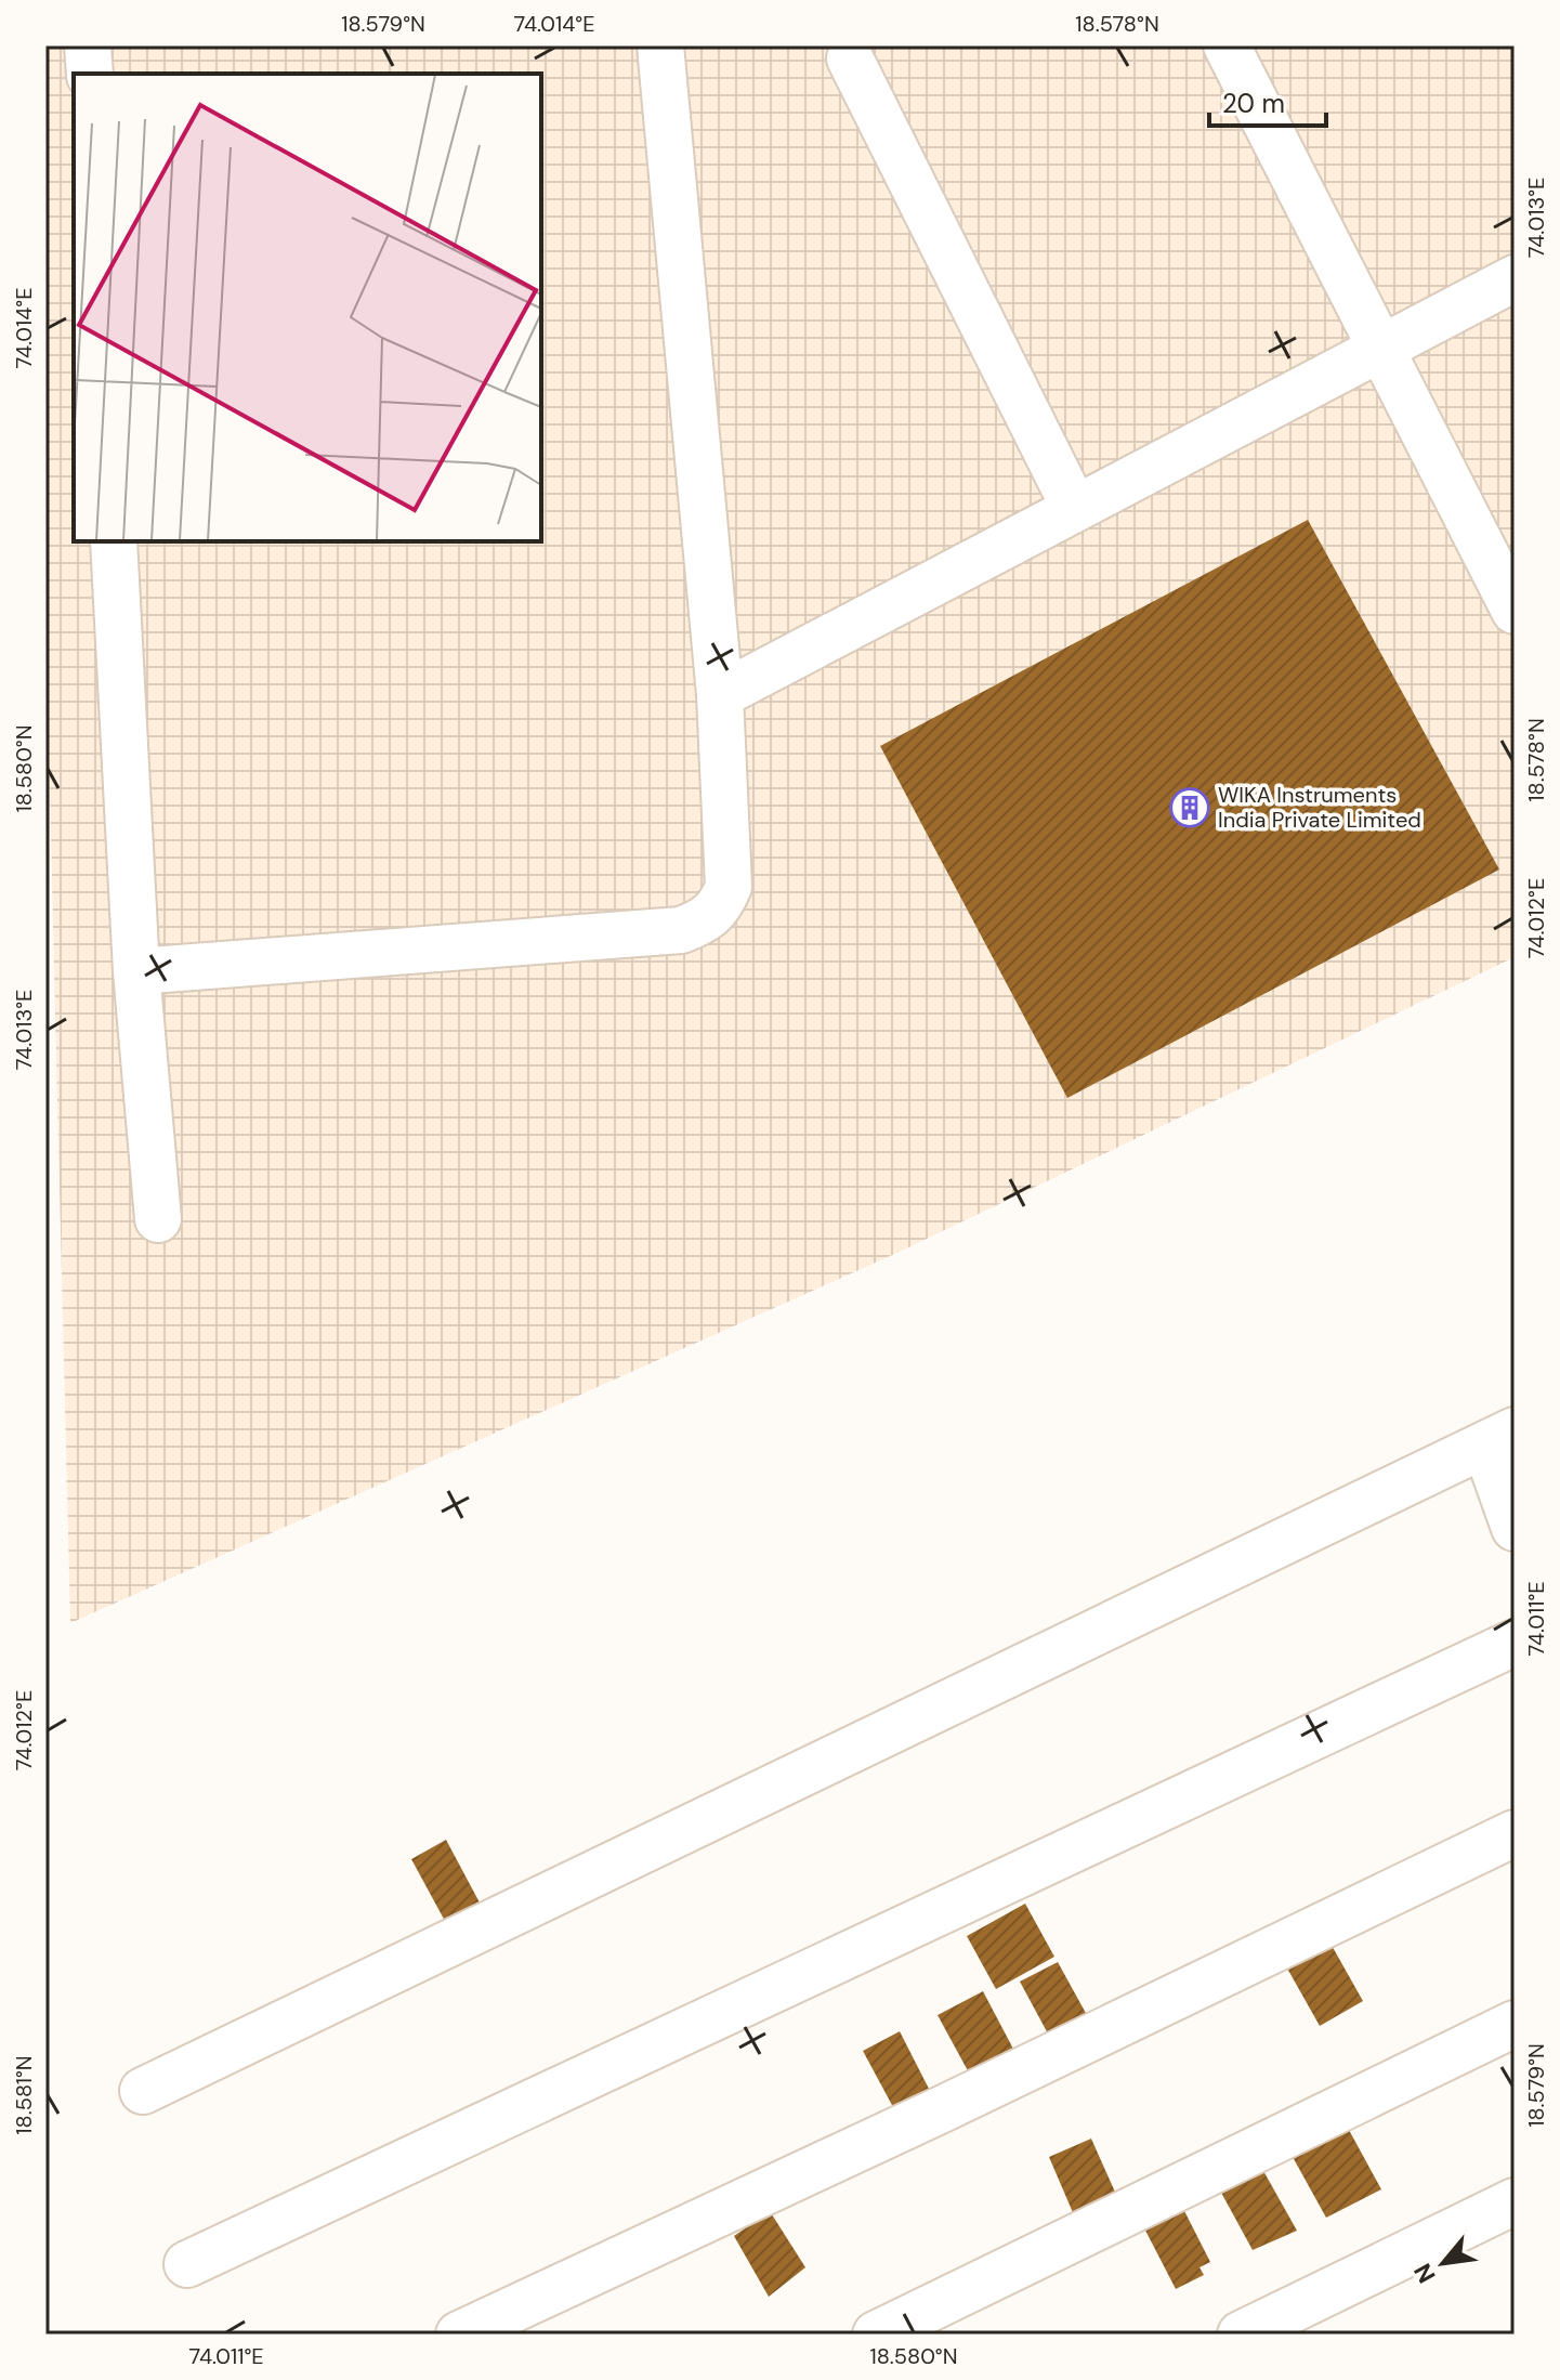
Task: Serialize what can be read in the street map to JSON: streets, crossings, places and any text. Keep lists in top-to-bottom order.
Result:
{
  "places": {
    "building": ["WIKA Instruments India Private Limited"]
  },
  "scale_bar": "20 m",
  "north": "bottom left",
  "coordinates": [
    "18.579°N",
    "74.014°E",
    "18.578°N",
    "74.013°E",
    "18.580°N",
    "74.012°E",
    "74.011°E",
    "18.581°N"
  ]
}
